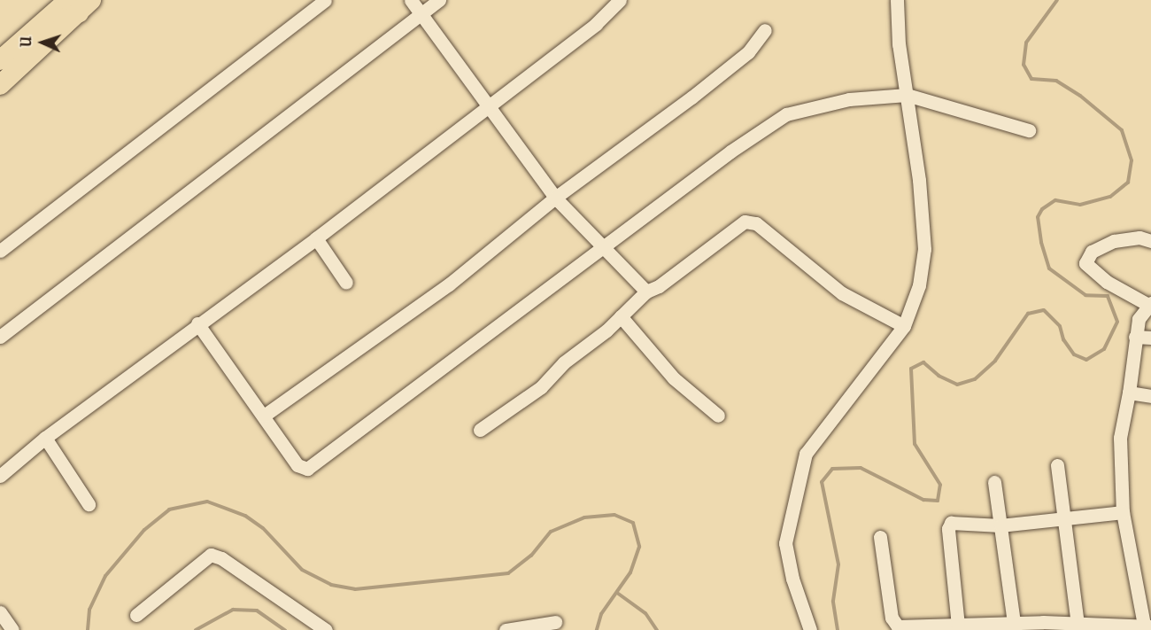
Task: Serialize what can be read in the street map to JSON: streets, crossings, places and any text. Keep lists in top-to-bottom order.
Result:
{
  "north": "left"
}
